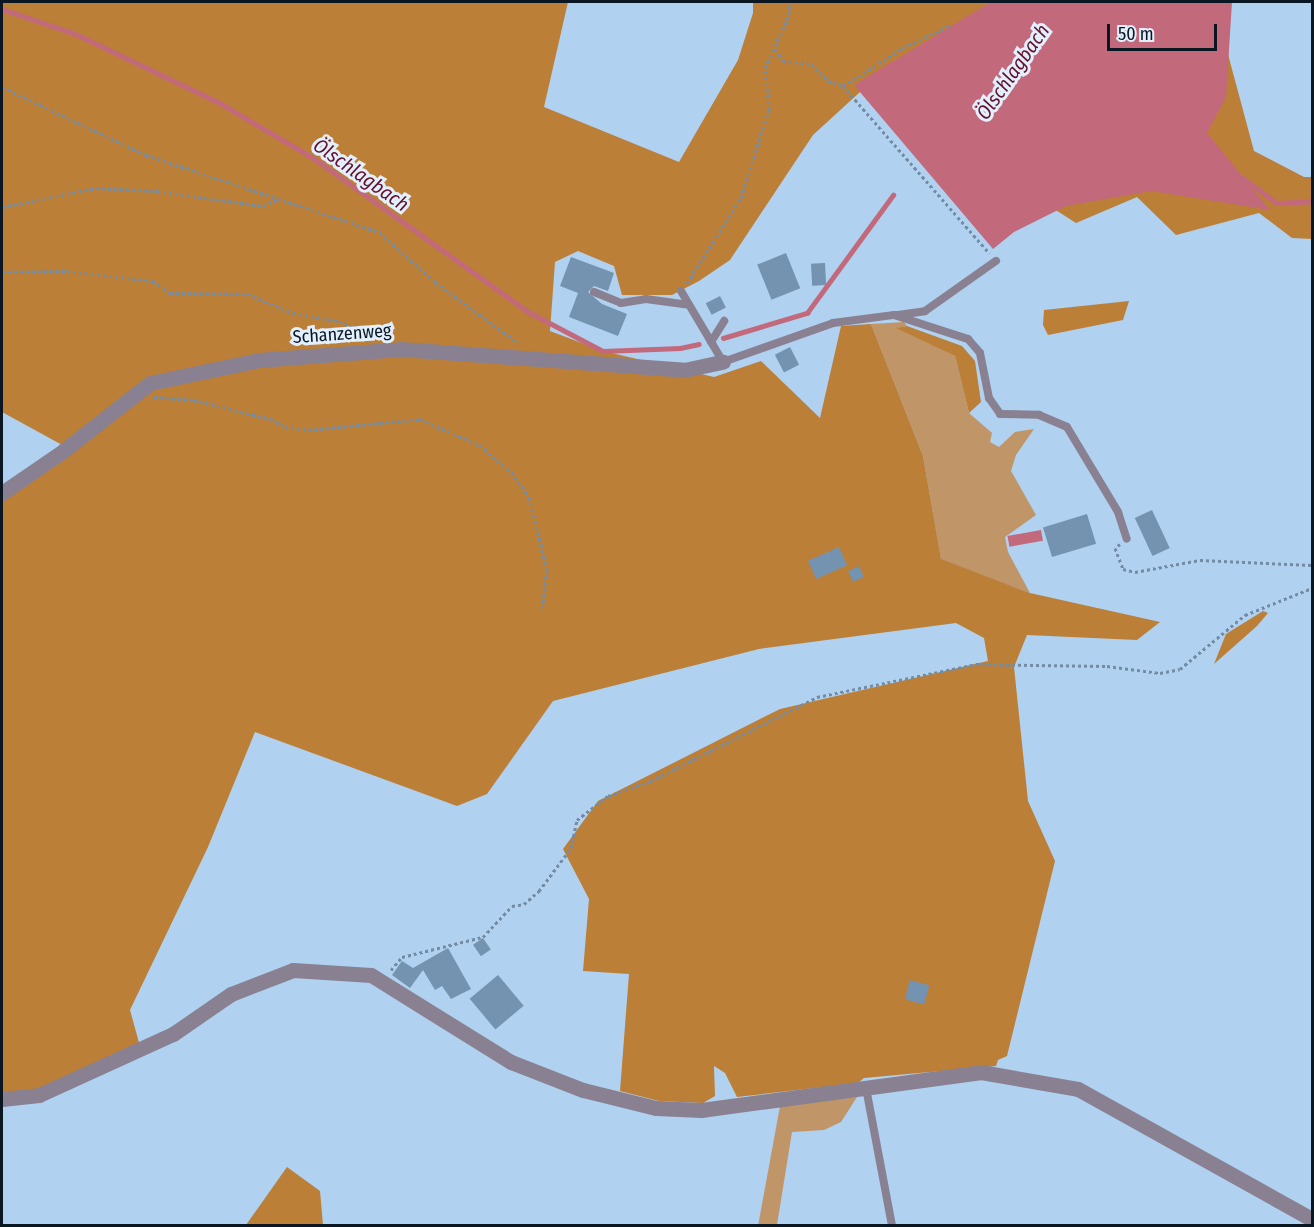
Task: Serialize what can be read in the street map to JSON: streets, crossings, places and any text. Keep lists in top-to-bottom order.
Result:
{
  "streets": {
    "street": ["Schanzenweg"]
  },
  "water": ["Ölschlagbach"],
  "scale_bar": "50 m"
}
